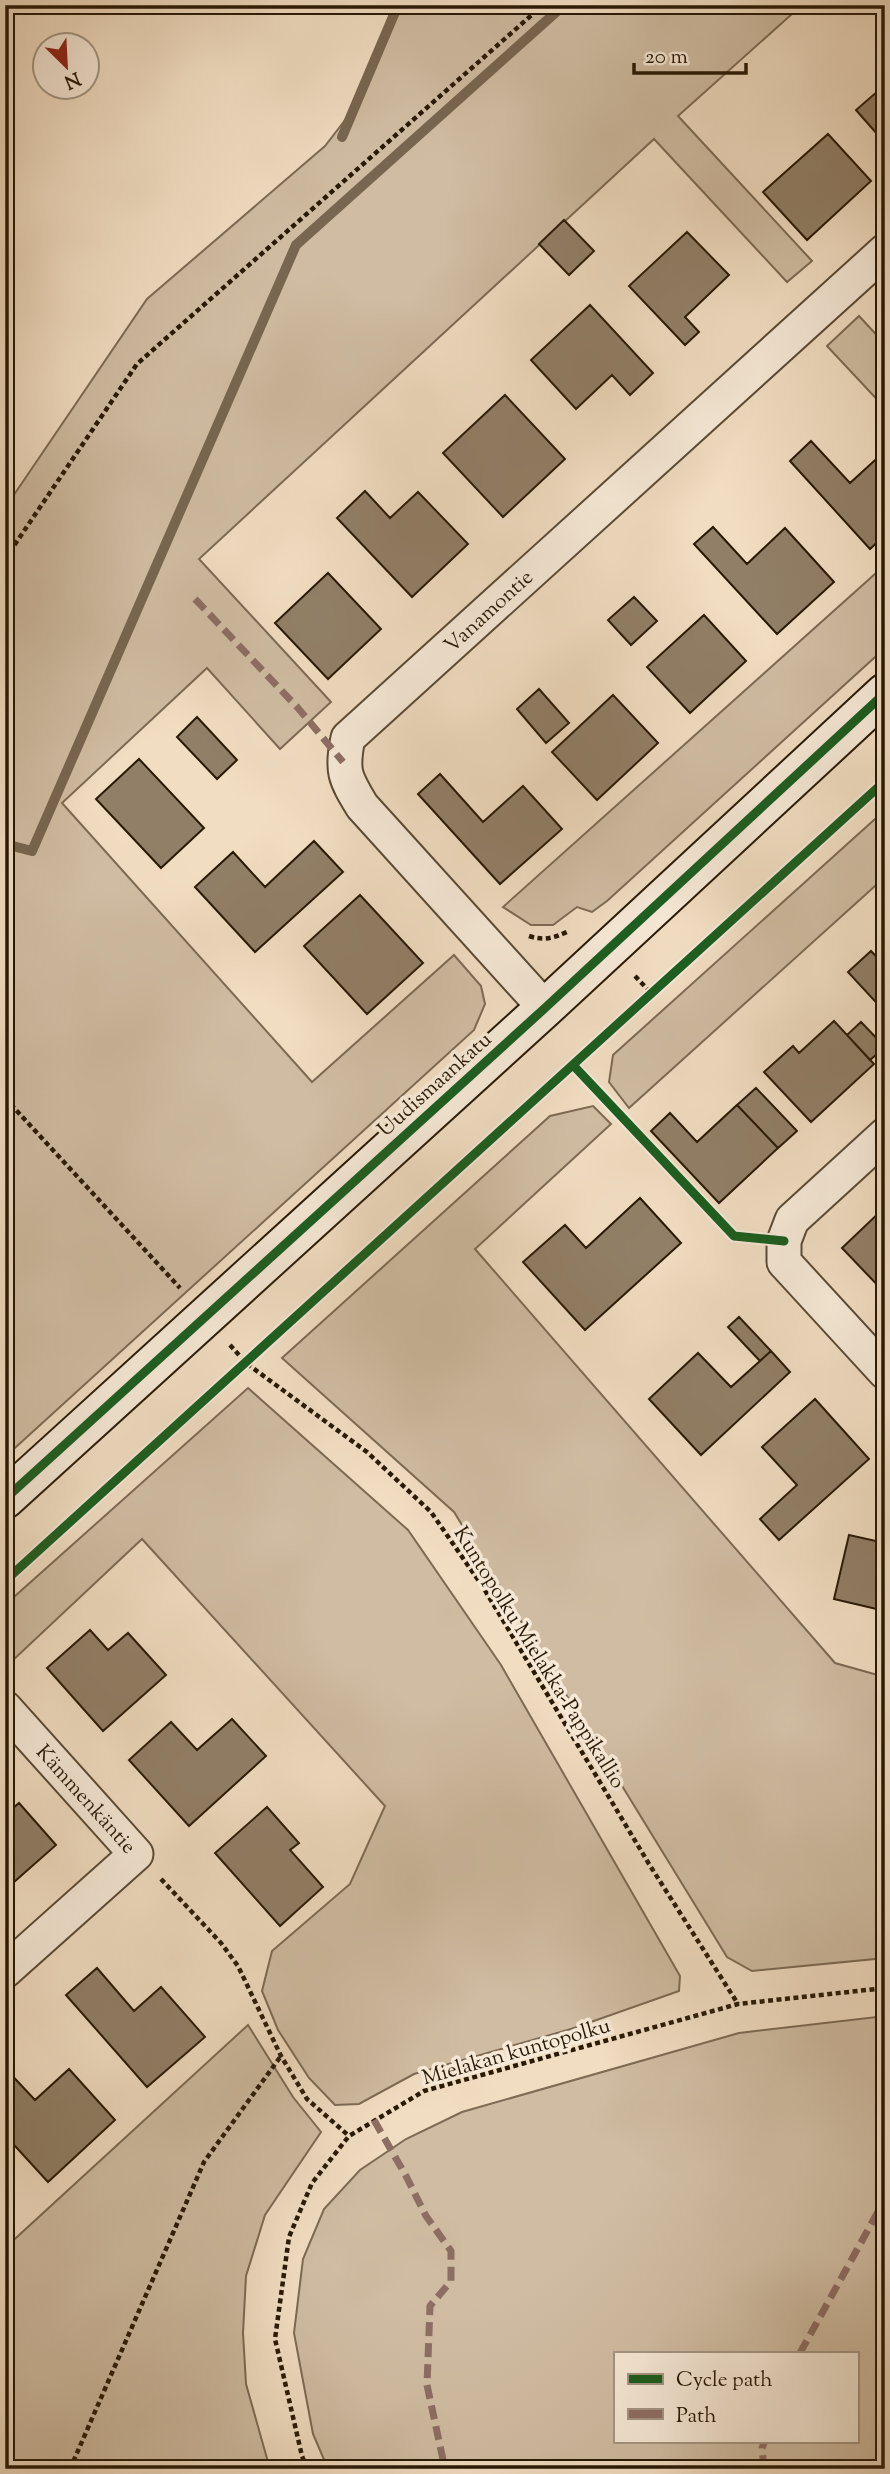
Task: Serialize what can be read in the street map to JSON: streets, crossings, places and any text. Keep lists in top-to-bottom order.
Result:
{
  "streets": {
    "street": ["Vanamontie", "Uudismaankatu", "Kämmenkäntie"],
    "path": ["Kuntopolku Mielakka-Pappikallio", "Mielakan kuntopolku"]
  },
  "crossings": [
    ["Vanamontie", "Uudismaankatu"],
    ["Uudismaankatu", "Kuntopolku Mielakka-Pappikallio"],
    ["Kuntopolku Mielakka-Pappikallio", "Mielakan kuntopolku"]
  ],
  "legend": ["Cycle path", "Path"],
  "scale_bar": "20 m",
  "north": "bottom right"
}
